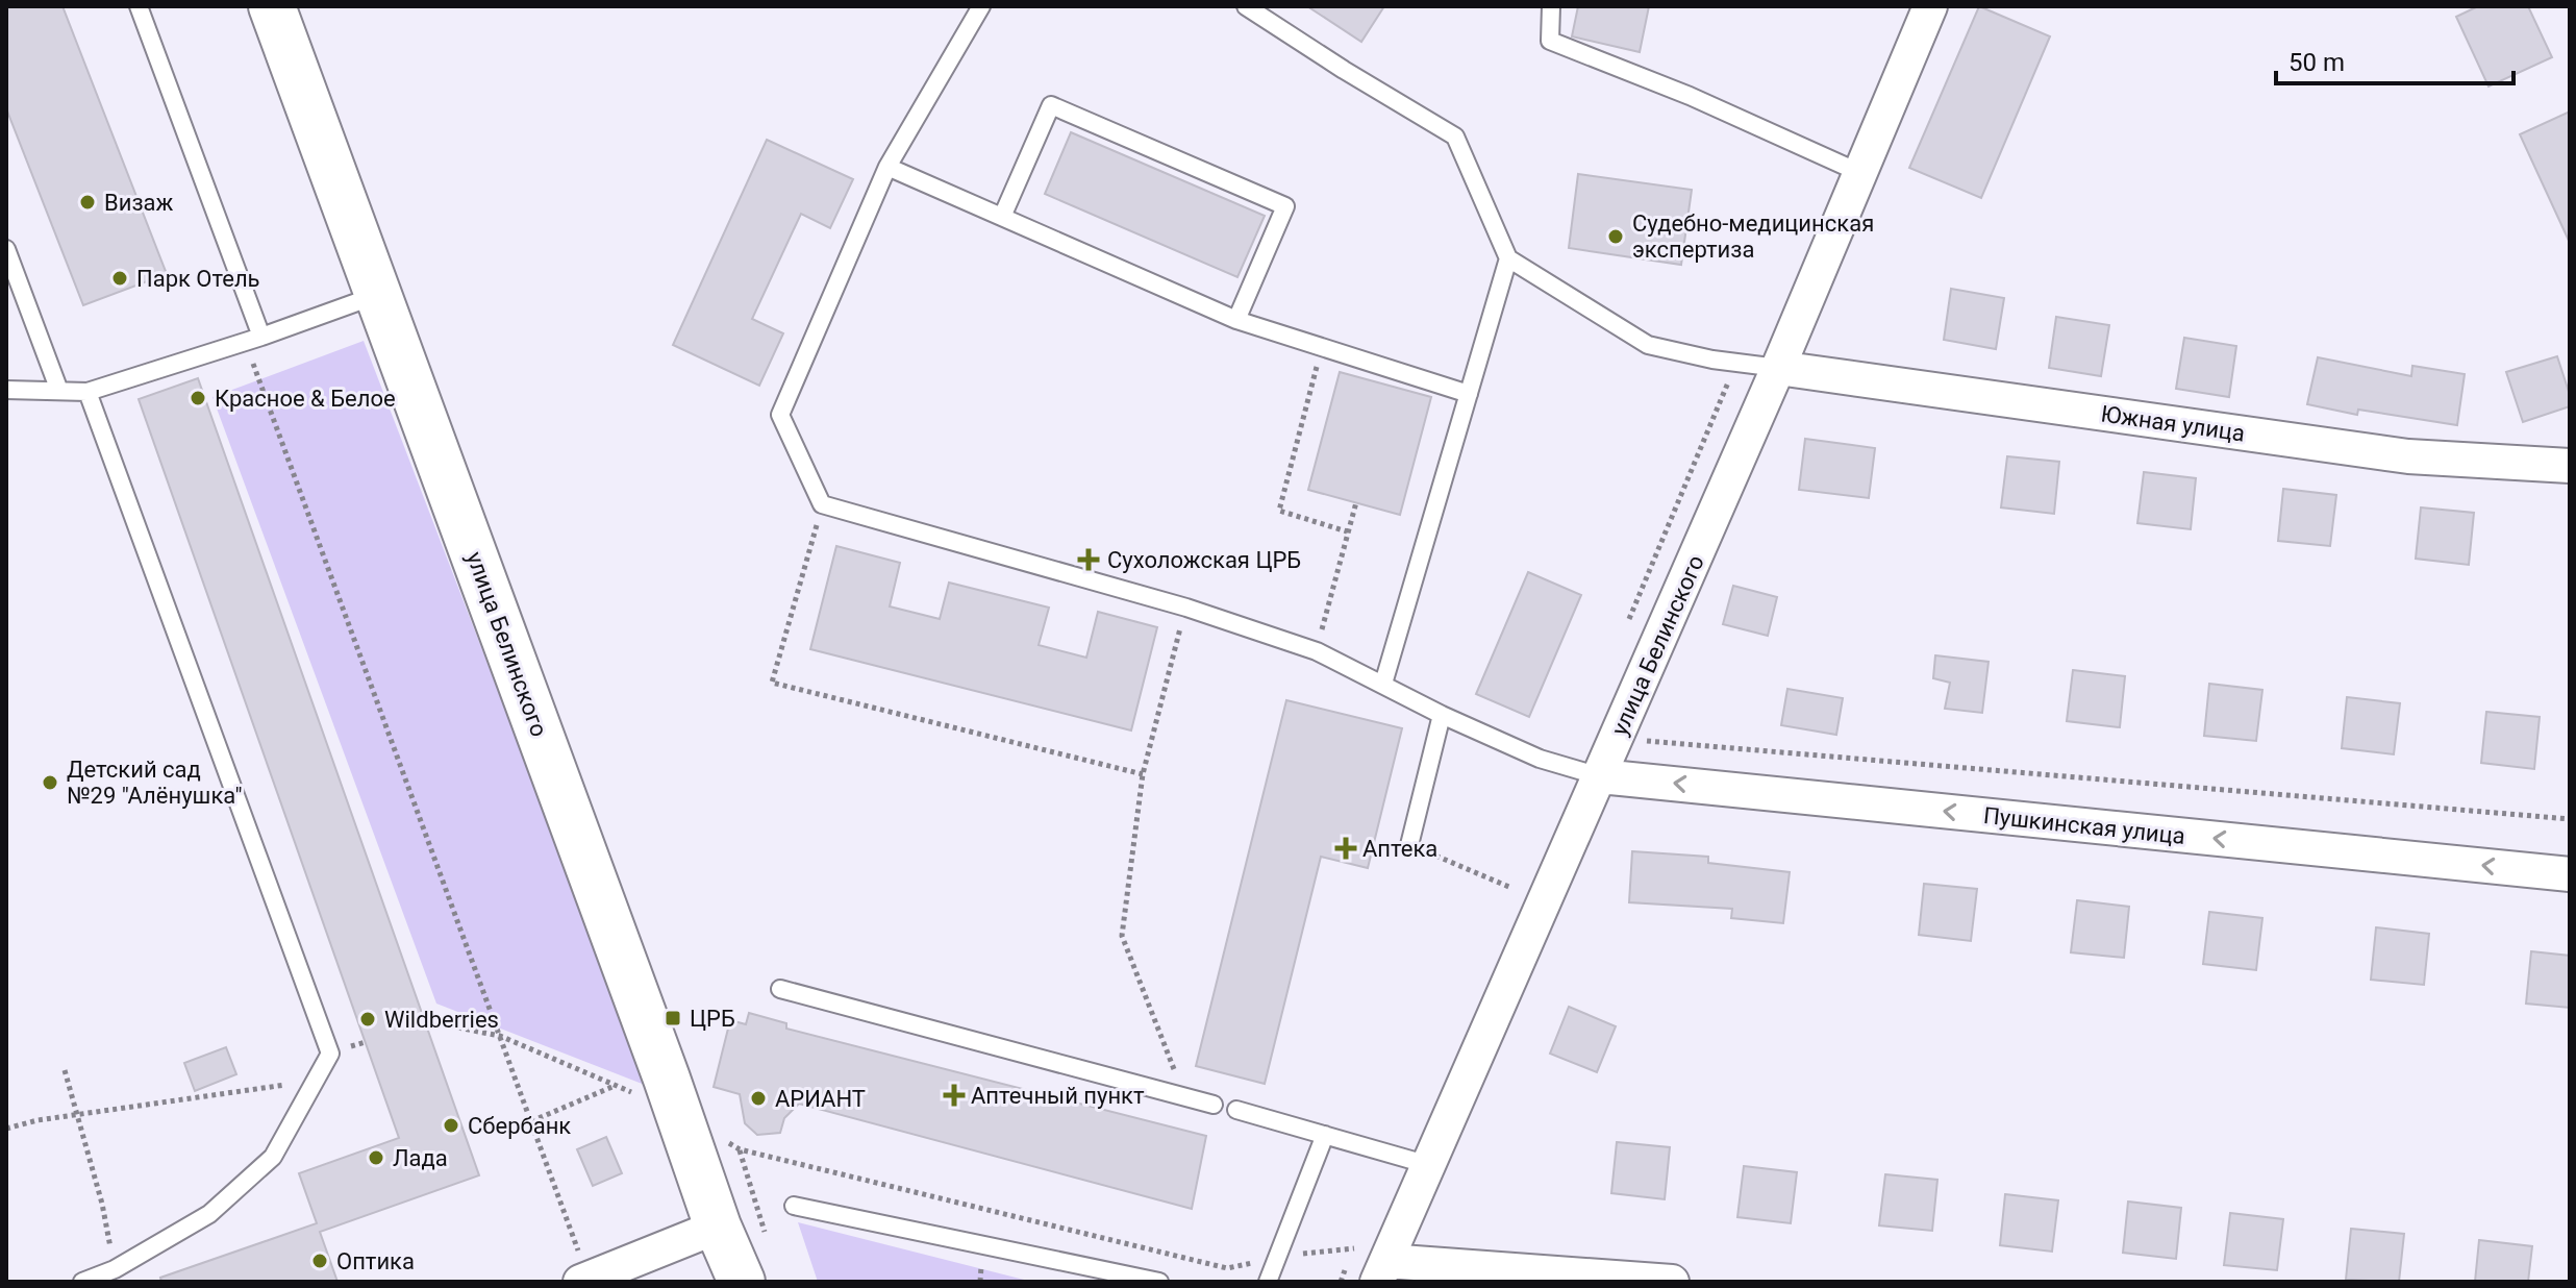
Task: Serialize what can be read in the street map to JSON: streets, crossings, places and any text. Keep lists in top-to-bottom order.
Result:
{
  "streets": {
    "main road": ["улица Белинского"],
    "street": ["Южная улица", "Пушкинская улица"]
  },
  "crossings": [
    ["Южная улица", "улица Белинского"],
    ["улица Белинского", "Пушкинская улица"]
  ],
  "one_way": ["Пушкинская улица"],
  "places": {
    "other": [
      "Визаж",
      "Судебно-медицинская экспертиза",
      "Парк Отель",
      "Красное & Белое",
      "Детский сад №29 \"Алёнушка\"",
      "Wildberries",
      "АРИАНТ",
      "Сбербанк",
      "Лада",
      "Оптика"
    ],
    "health": ["Сухоложская ЦРБ", "Аптека", "Аптечный пункт"],
    "transit": ["ЦРБ"]
  },
  "scale_bar": "50 m"
}
